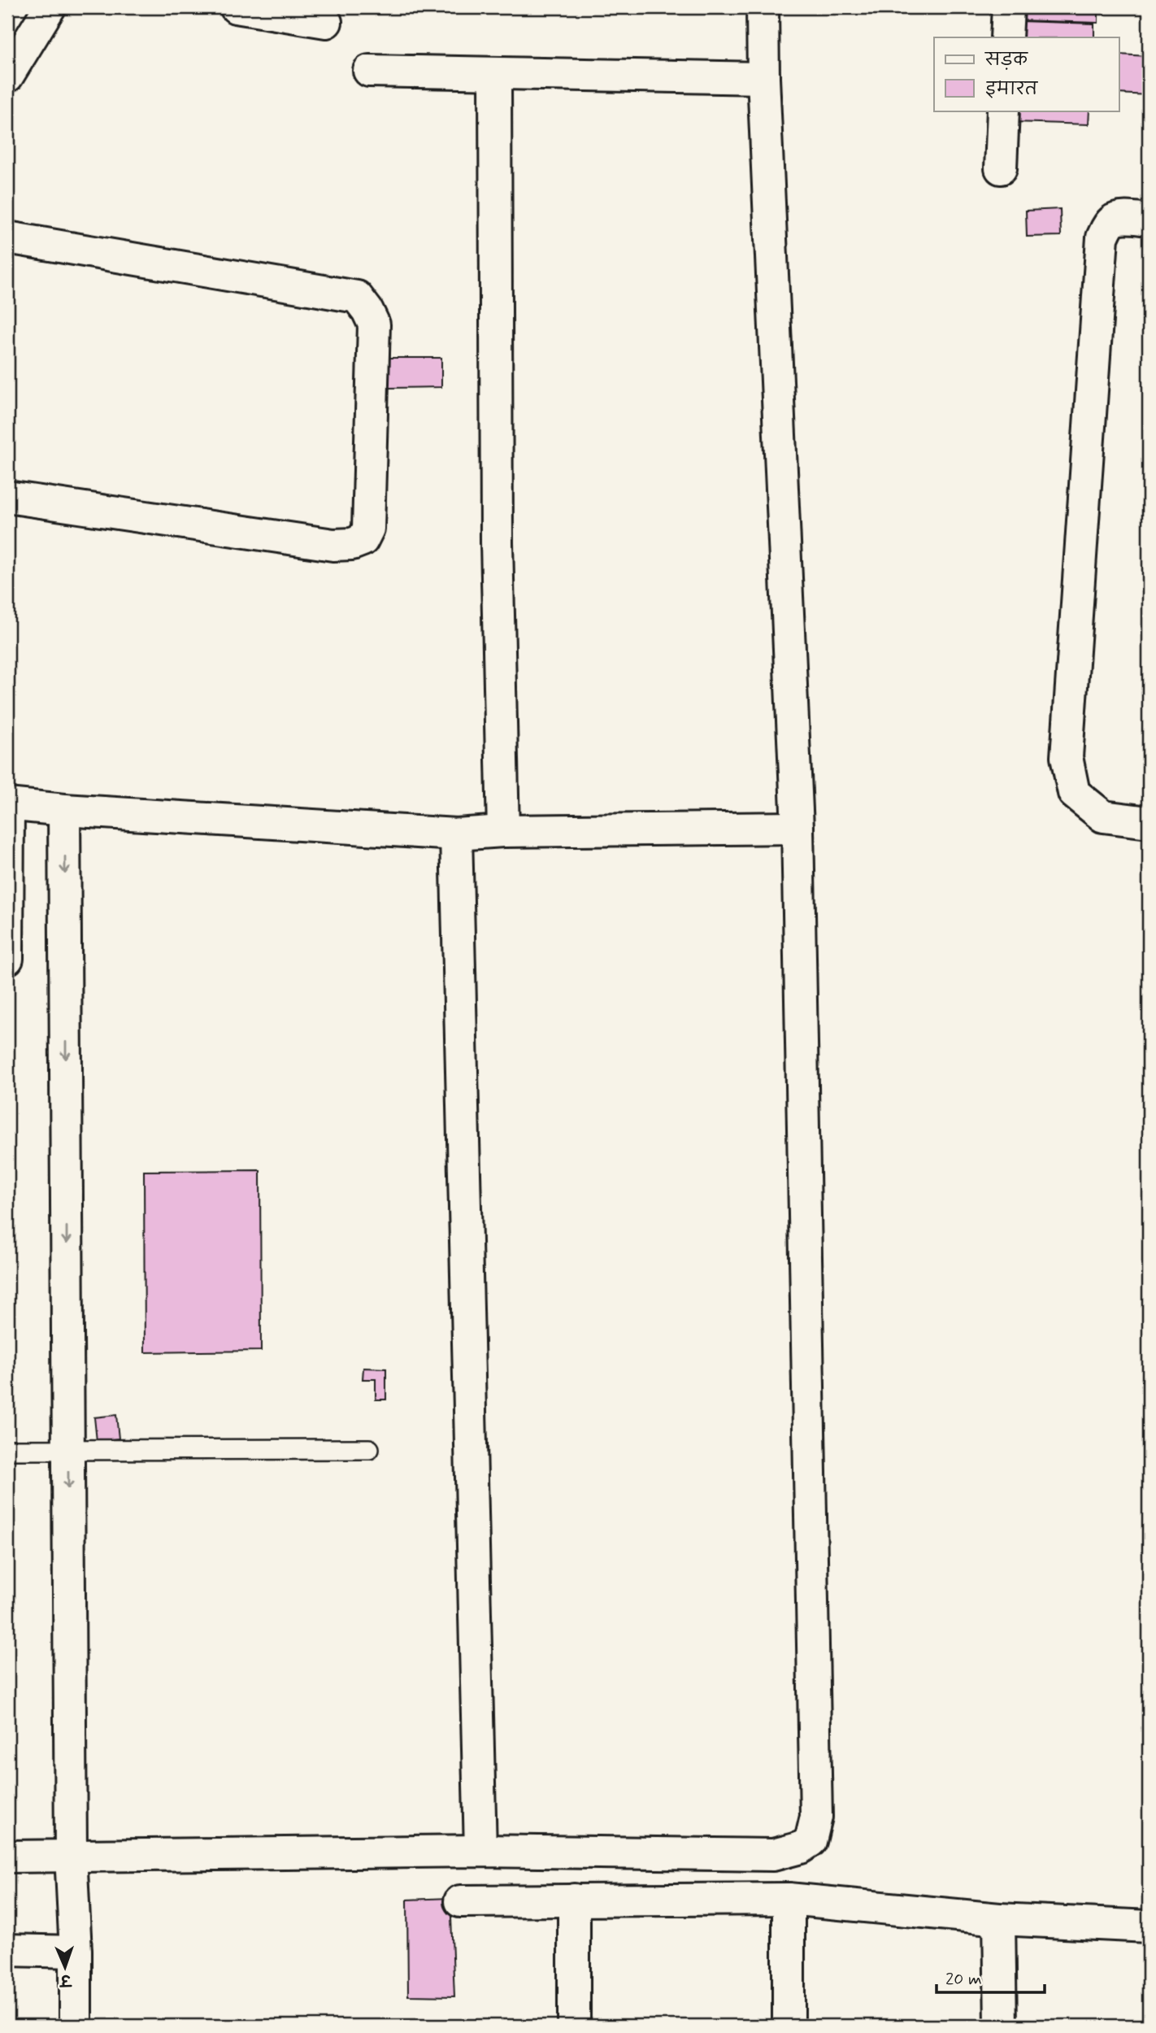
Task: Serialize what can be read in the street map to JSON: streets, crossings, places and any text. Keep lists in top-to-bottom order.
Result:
{
  "legend": ["सड़क", "इमारत"],
  "scale_bar": "20 m",
  "north": "bottom"
}
